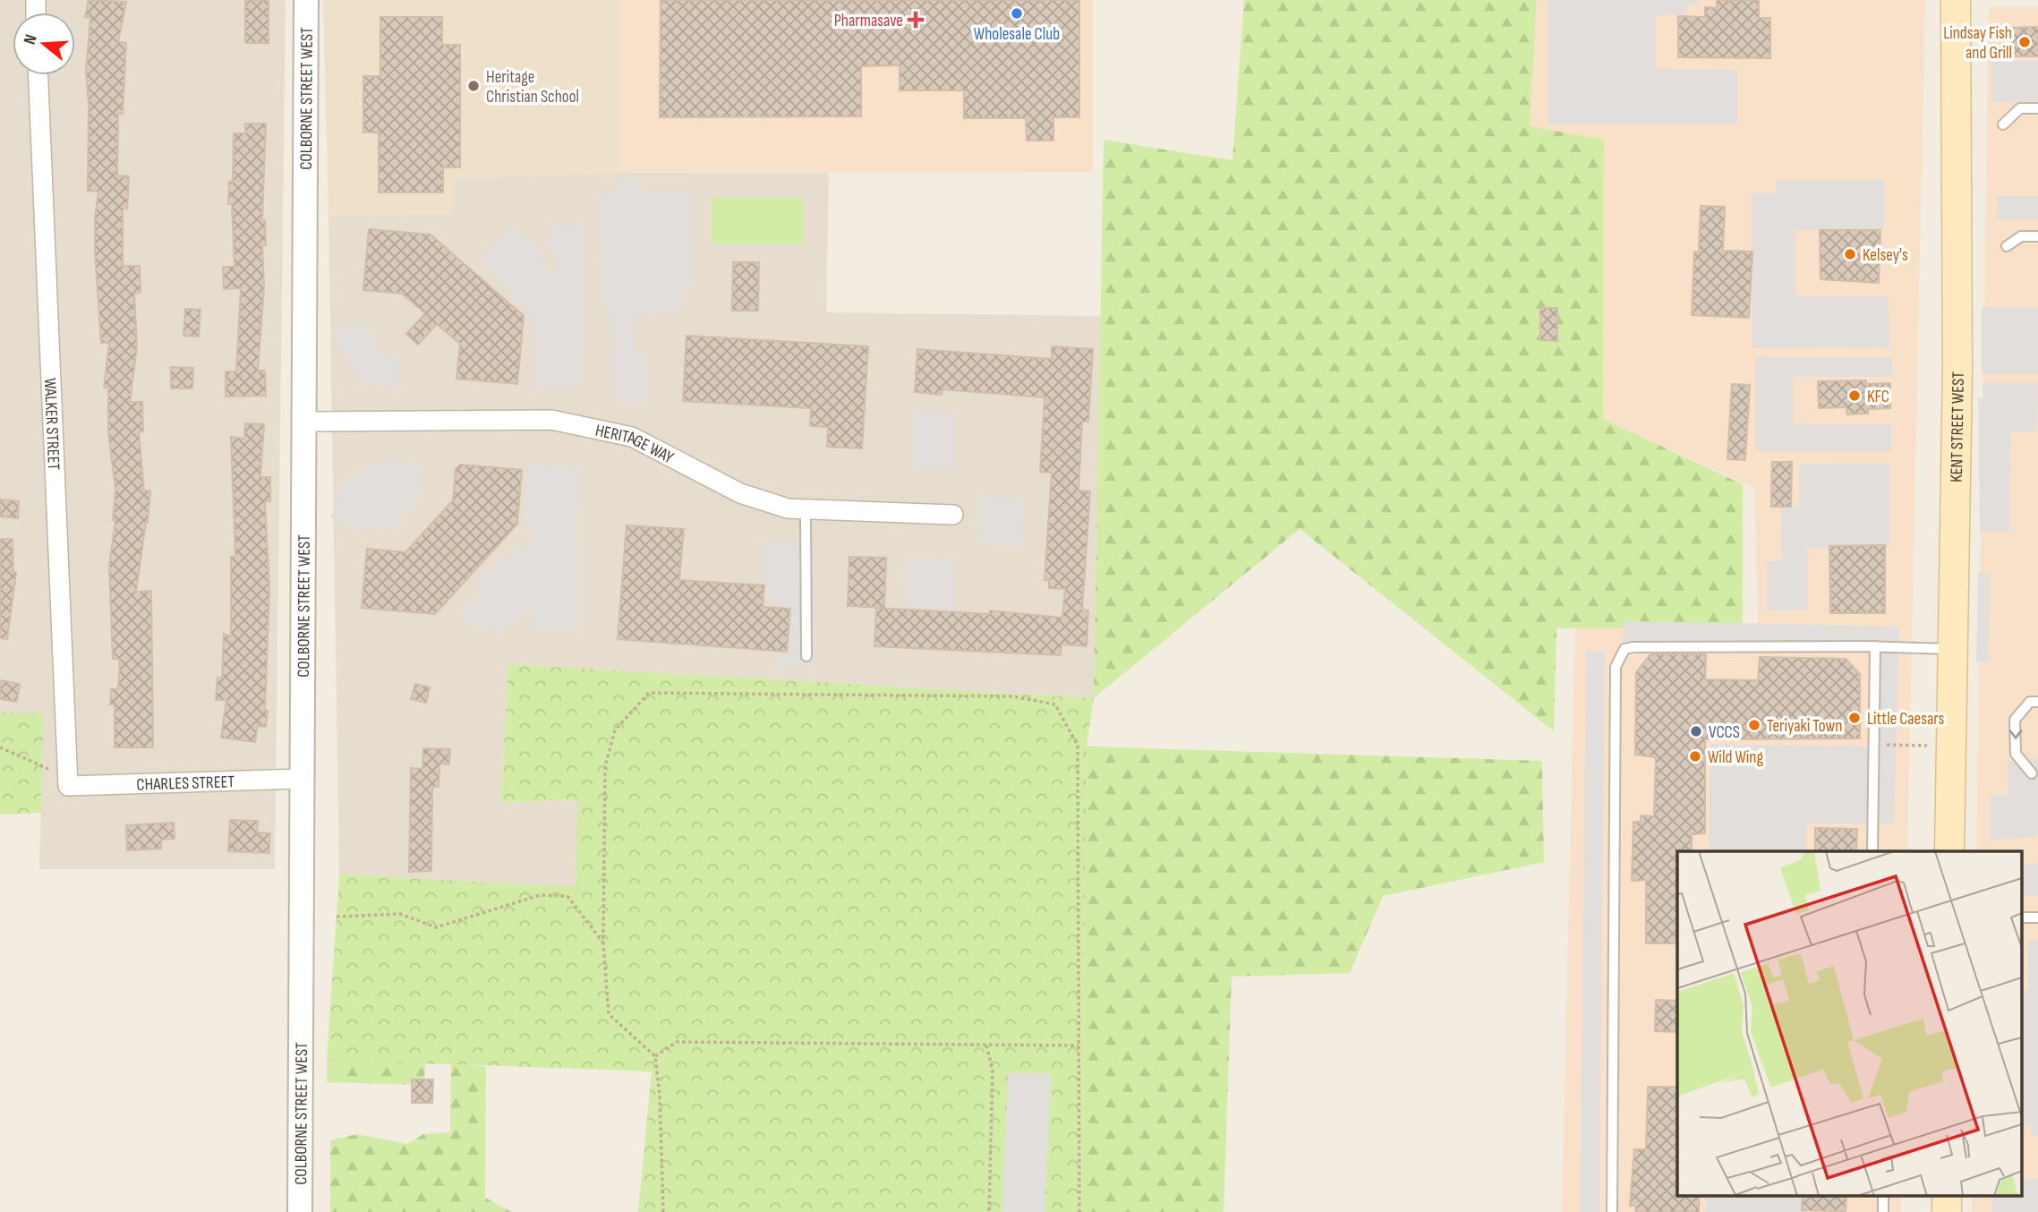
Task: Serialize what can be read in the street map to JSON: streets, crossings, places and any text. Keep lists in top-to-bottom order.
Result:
{
  "streets": {
    "main road": ["KENT STREET WEST"],
    "street": [
      "COLBORNE STREET WEST",
      "WALKER STREET",
      "HERITAGE WAY",
      "CHARLES STREET"
    ]
  },
  "crossings": [
    ["COLBORNE STREET WEST", "HERITAGE WAY"],
    ["COLBORNE STREET WEST", "CHARLES STREET"],
    ["WALKER STREET", "CHARLES STREET"]
  ],
  "places": {
    "other": [
      "Wholesale Club",
      "Lindsay Fish and Grill",
      "Heritage Christian School",
      "Kelsey's",
      "KFC",
      "Little Caesars",
      "Teriyaki Town",
      "VCCS",
      "Wild Wing"
    ],
    "health": ["Pharmasave"]
  },
  "north": "left"
}
